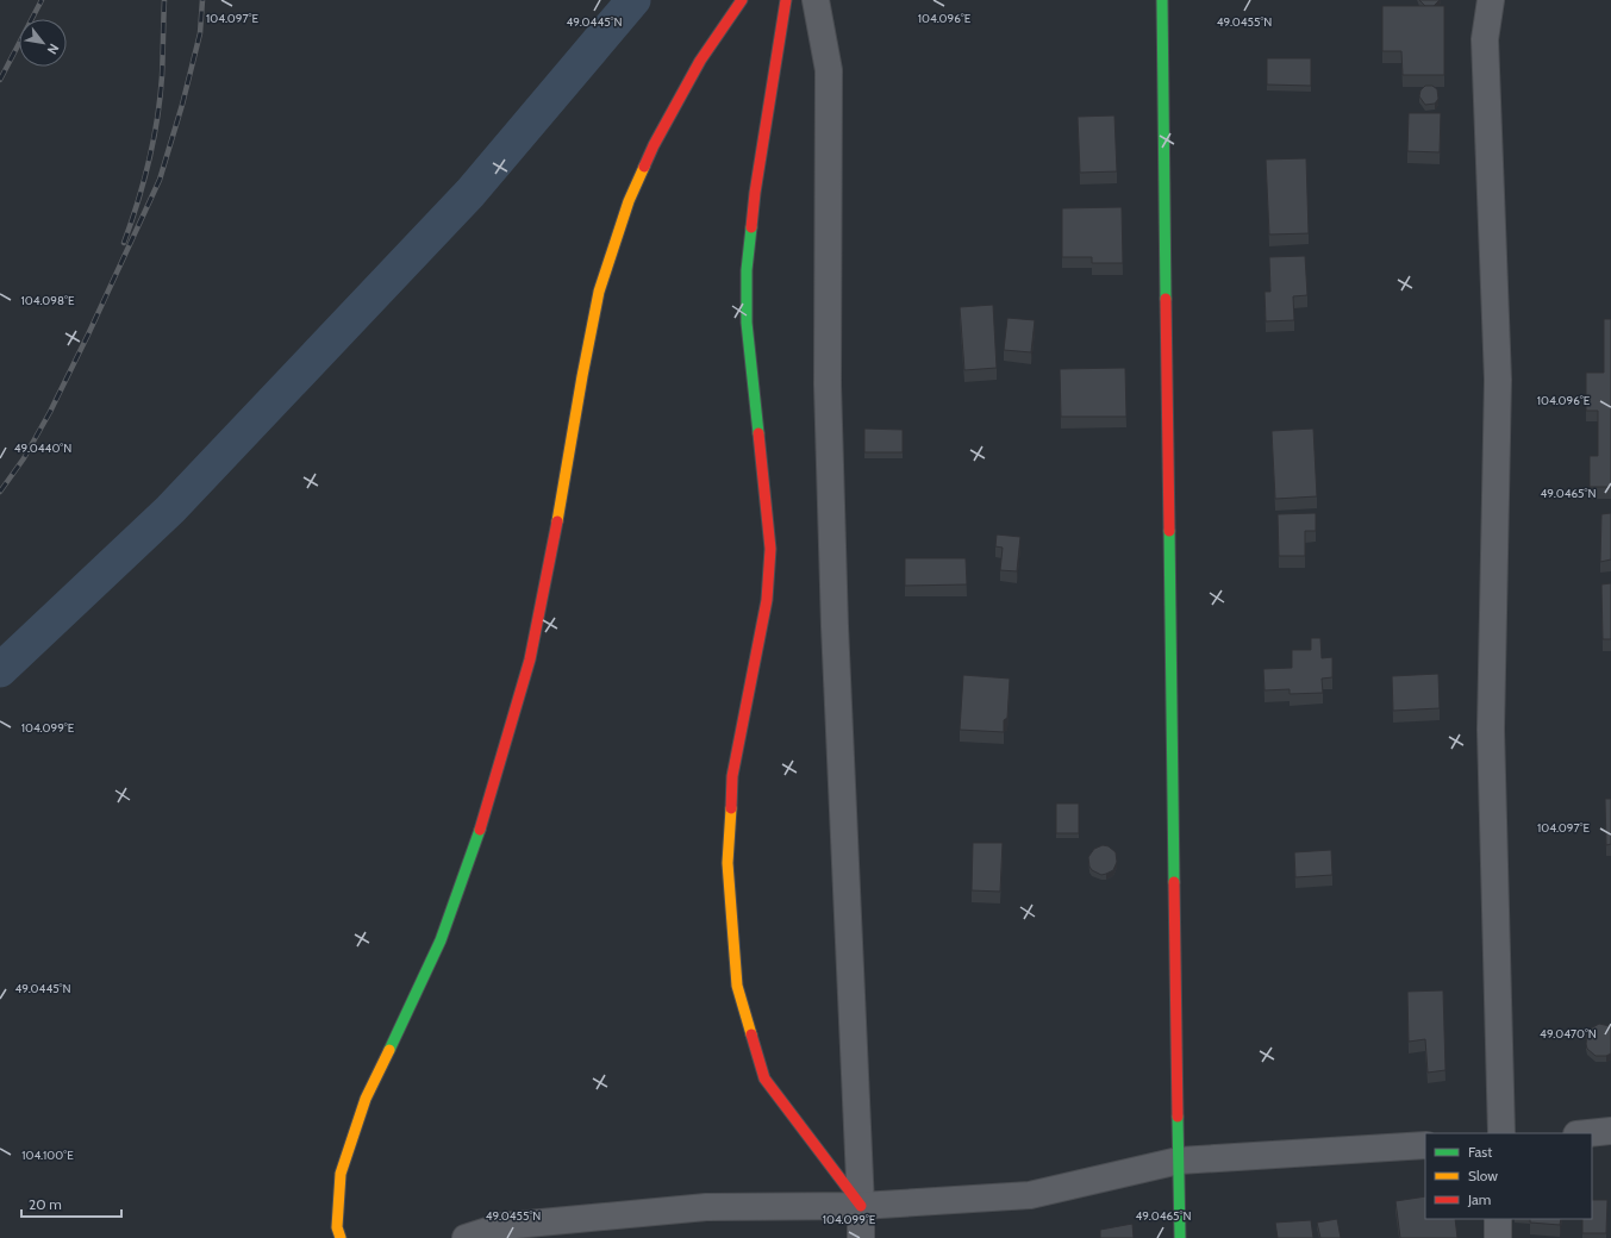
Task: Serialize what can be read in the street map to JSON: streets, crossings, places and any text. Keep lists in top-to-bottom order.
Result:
{
  "legend": ["Fast", "Slow", "Jam"],
  "scale_bar": "20 m",
  "north": "bottom right",
  "coordinates": [
    "104.097°E",
    "104.096°E",
    "49.0445°N",
    "49.0455°N",
    "104.098°E",
    "49.0440°N",
    "49.0465°N",
    "104.099°E",
    "49.0470°N",
    "104.100°E"
  ]
}
